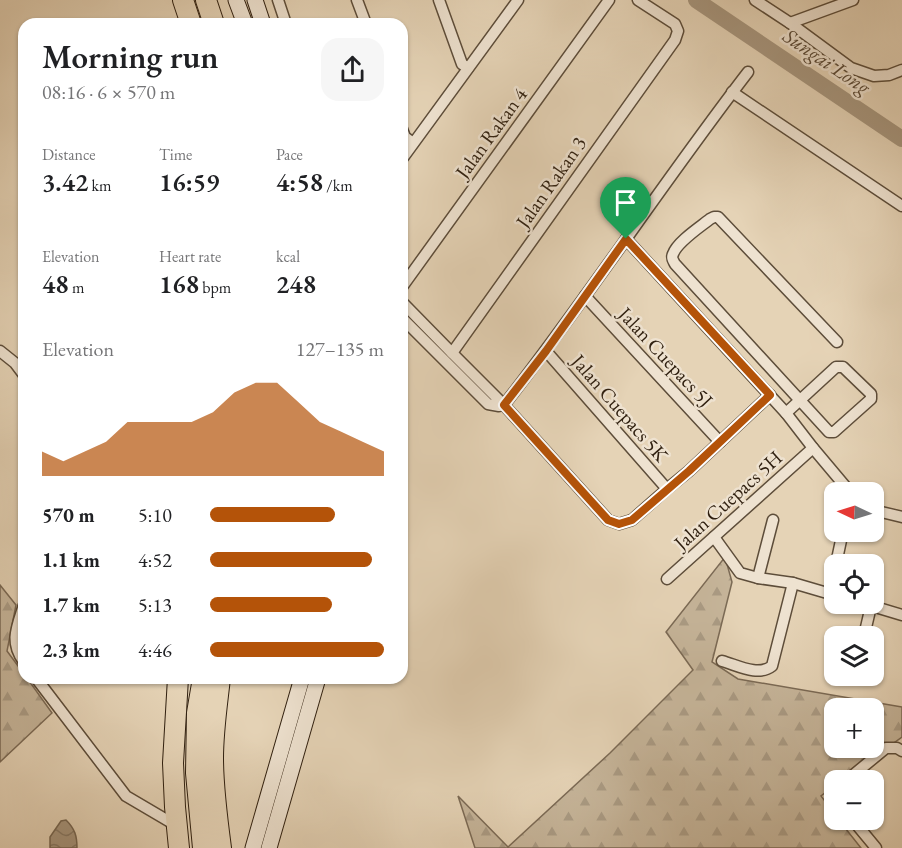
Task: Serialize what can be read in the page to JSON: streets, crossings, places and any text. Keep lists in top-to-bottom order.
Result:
{
  "streets": {
    "street": [
      "Jalan Rakan 4",
      "Jalan Rakan 3",
      "Jalan Cuepacs 5J",
      "Jalan Cuepacs 5K",
      "Jalan Cuepacs 5H"
    ]
  },
  "water": ["Sungai Long"],
  "north": "left",
  "page": {
    "heading": ["Morning run", "08:16 · 6 × 570 m"],
    "stats": [
      ["Distance", "3.42 km"],
      ["Time", "16:59"],
      ["Pace", "4:58 /km"],
      ["Elevation", "48 m"],
      ["Heart rate", "168 bpm"],
      ["kcal", "248"]
    ],
    "chart": ["Elevation", "127–135 m"],
    "map_buttons": ["+", "−"],
    "list": [
      {
        "name": "570 m",
        "note": "5:10"
      },
      {
        "name": "1.1 km",
        "note": "4:52"
      },
      {
        "name": "1.7 km",
        "note": "5:13"
      },
      {
        "name": "2.3 km",
        "note": "4:46"
      }
    ]
  }
}
